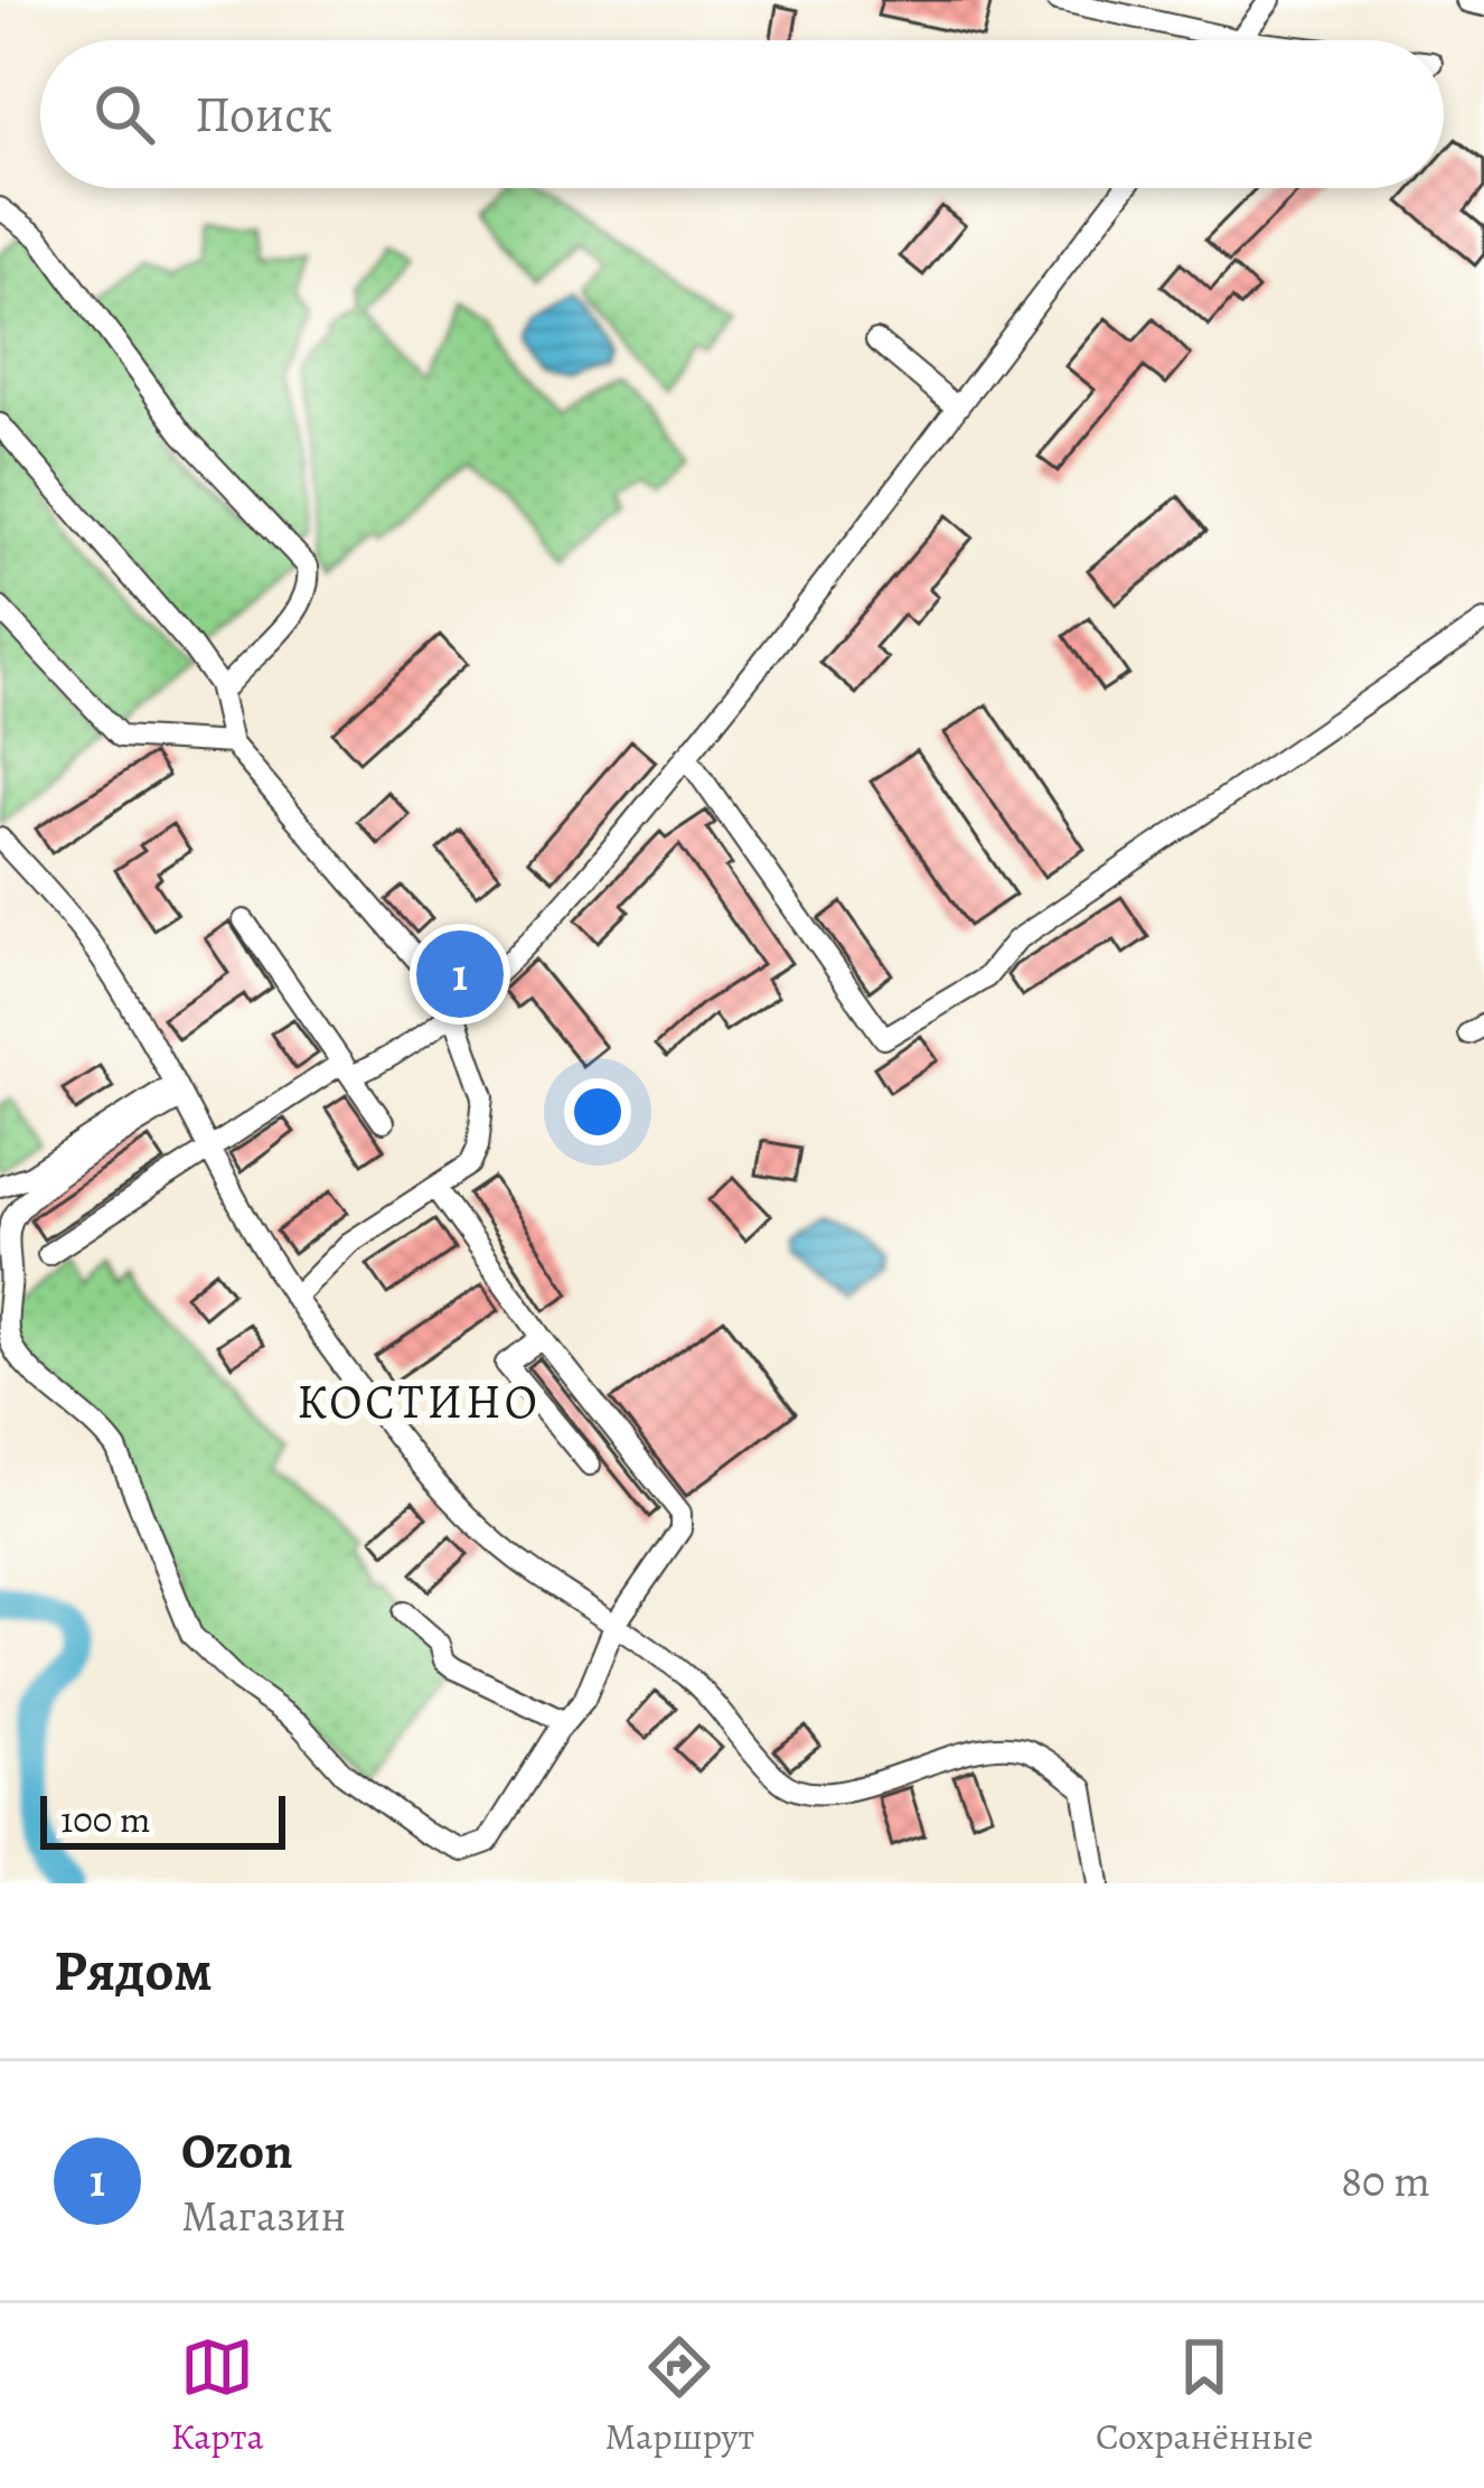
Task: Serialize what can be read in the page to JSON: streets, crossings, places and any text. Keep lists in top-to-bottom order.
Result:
{
  "districts": ["КОСТИНО"],
  "scale_bar": "100 m",
  "page": {
    "search": "Поиск",
    "pins": "1",
    "scale": "100 m",
    "heading": "Рядом",
    "list": [
      {
        "mark": "1",
        "name": "Ozon",
        "note": "Магазин",
        "value": "80 m"
      }
    ],
    "nav": ["Карта", "Маршрут", "Сохранённые"]
  }
}
